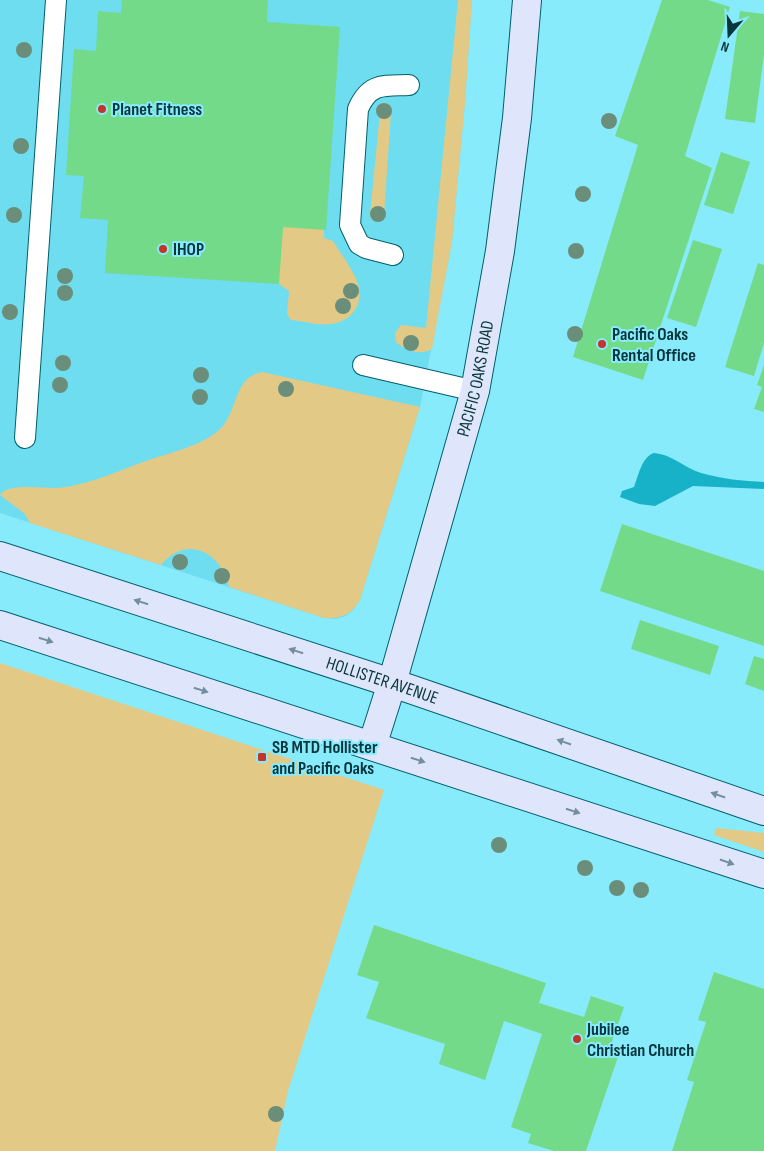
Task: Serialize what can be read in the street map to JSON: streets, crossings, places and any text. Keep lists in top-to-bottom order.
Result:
{
  "streets": {
    "main road": ["PACIFIC OAKS ROAD", "HOLLISTER AVENUE"]
  },
  "crossings": [
    ["PACIFIC OAKS ROAD", "HOLLISTER AVENUE"]
  ],
  "places": {
    "other": [
      "Planet Fitness",
      "IHOP",
      "Pacific Oaks Rental Office",
      "Jubilee Christian Church"
    ],
    "transit": ["SB MTD Hollister and Pacific Oaks"]
  },
  "north": "bottom"
}
